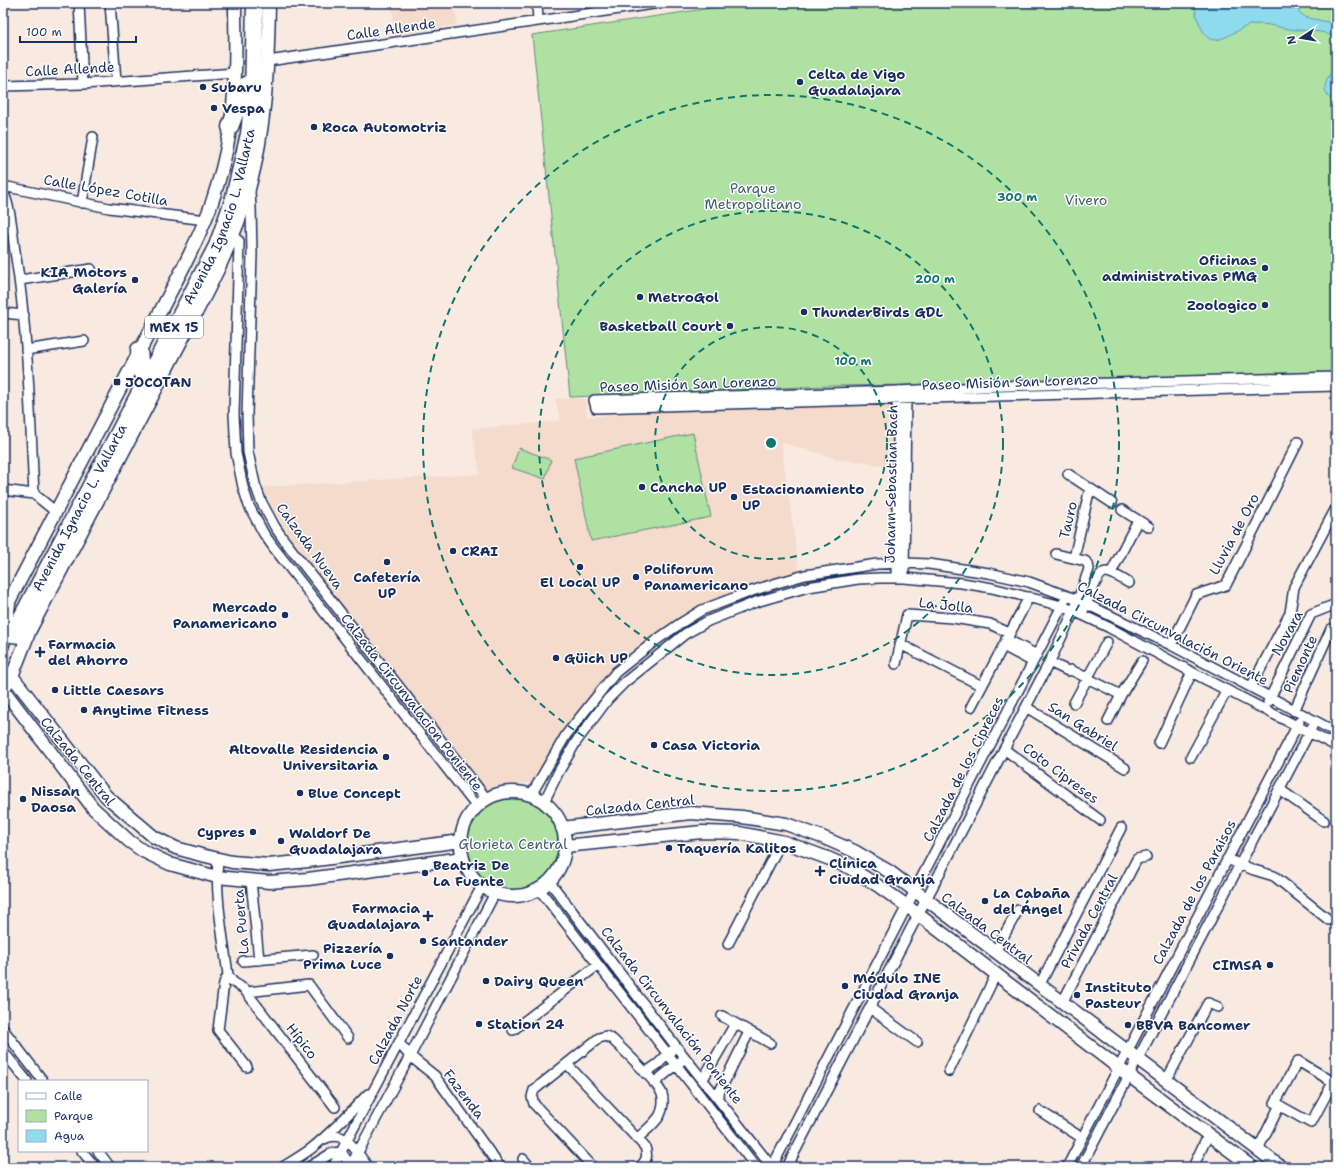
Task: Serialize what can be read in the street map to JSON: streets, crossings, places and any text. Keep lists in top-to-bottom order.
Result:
{
  "streets": {
    "highway": ["Avenida Ignacio L. Vallarta", "MEX 15"],
    "street": [
      "Calle Allende",
      "Calle López Cotilla",
      "Paseo Misión San Lorenzo",
      "Johann Sebastian Bach",
      "Tauro",
      "Lluvia de Oro",
      "Calzada Nueva",
      "La Jolla",
      "Calzada Circunvalación Oriente",
      "Novara",
      "Piemonte",
      "Calzada Circunvalacion Poniente",
      "San Gabriel",
      "Calzada Central",
      "Calzada de los Cipreces",
      "Coto Cipreses",
      "Calzada de los Paraisos",
      "Privada Central",
      "La Puerta",
      "Calzada Circunvalación Poniente",
      "Calzada Norte",
      "Hípico",
      "Fazenda"
    ]
  },
  "crossings": [
    ["Calle Allende", "Avenida Ignacio L. Vallarta"],
    ["Calle López Cotilla", "Avenida Ignacio L. Vallarta"],
    ["Avenida Ignacio L. Vallarta", "Calzada Nueva"],
    ["Avenida Ignacio L. Vallarta", "Calzada Circunvalacion Poniente"],
    ["Paseo Misión San Lorenzo", "Johann Sebastian Bach"],
    ["Johann Sebastian Bach", "Calzada Circunvalación Oriente"],
    ["Tauro", "Calzada Circunvalación Oriente"],
    ["Tauro", "Calzada de los Cipreces"],
    ["Lluvia de Oro", "Calzada Circunvalación Oriente"],
    ["Calzada Nueva", "Calzada Circunvalación Oriente"],
    ["Calzada Nueva", "Calzada Circunvalacion Poniente"],
    ["Calzada Nueva", "Calzada Central"],
    ["Calzada Nueva", "Calzada Circunvalación Poniente"],
    ["Calzada Nueva", "Calzada Norte"],
    ["La Jolla", "Calzada de los Cipreces"],
    ["Calzada Circunvalación Oriente", "Novara"],
    ["Calzada Circunvalación Oriente", "Piemonte"],
    ["Calzada Circunvalación Oriente", "Calzada Circunvalacion Poniente"],
    ["Calzada Circunvalación Oriente", "Calzada Central"],
    ["Calzada Circunvalación Oriente", "Calzada de los Cipreces"],
    ["Calzada Circunvalación Oriente", "Calzada de los Paraisos"],
    ["Calzada Circunvalación Oriente", "Calzada Circunvalación Poniente"],
    ["Calzada Circunvalación Oriente", "Calzada Norte"],
    ["Piemonte", "Calzada de los Paraisos"],
    ["Calzada Circunvalacion Poniente", "Calzada Central"],
    ["Calzada Circunvalacion Poniente", "Calzada Circunvalación Poniente"],
    ["Calzada Circunvalacion Poniente", "Calzada Norte"],
    ["San Gabriel", "Calzada de los Cipreces"],
    ["Calzada Central", "Calzada de los Cipreces"],
    ["Calzada Central", "Calzada de los Paraisos"],
    ["Calzada Central", "Privada Central"],
    ["Calzada Central", "La Puerta"],
    ["Calzada Central", "Calzada Circunvalación Poniente"],
    ["Calzada Central", "Calzada Norte"],
    ["Calzada de los Cipreces", "Coto Cipreses"],
    ["Calzada de los Cipreces", "Calzada Circunvalación Poniente"],
    ["Calzada Circunvalación Poniente", "Calzada Norte"],
    ["Calzada Norte", "Fazenda"]
  ],
  "parks": ["Parque Metropolitano", "Vivero", "Glorieta Central"],
  "places": {
    "other": [
      "Celta de Vigo Guadalajara",
      "Subaru",
      "Vespa",
      "Roca Automotriz",
      "Oficinas administrativas PMG",
      "KIA Motors Galería",
      "MetroGol",
      "Zoologico",
      "ThunderBirds GDL",
      "Basketball Court",
      "Cancha UP",
      "Estacionamiento UP",
      "CRAI",
      "Cafetería UP",
      "El Local UP",
      "Poliforum Panamericano",
      "Mercado Panamericano",
      "Güich UP",
      "Little Caesars",
      "Anytime Fitness",
      "Casa Victoria",
      "Altovalle Residencia Universitaria",
      "Blue Concept",
      "Nissan Daosa",
      "Cypres",
      "Waldorf De Guadalajara",
      "Taquería Kalitos",
      "Beatriz De La Fuente",
      "La Cabaña del Ángel",
      "Santander",
      "Pizzería Prima Luce",
      "CIMSA",
      "Dairy Queen",
      "Módulo INE Ciudad Granja",
      "Instituto Pasteur",
      "Station 24",
      "BBVA Bancomer"
    ],
    "transit": ["JOCOTAN"],
    "health": ["Farmacia del Ahorro", "Clínica Ciudad Granja", "Farmacia Guadalajara"]
  },
  "legend": ["Calle", "Parque", "Agua"],
  "scale_bar": "100 m",
  "north": "left",
  "rings": ["300 m", "200 m", "100 m"]
}
